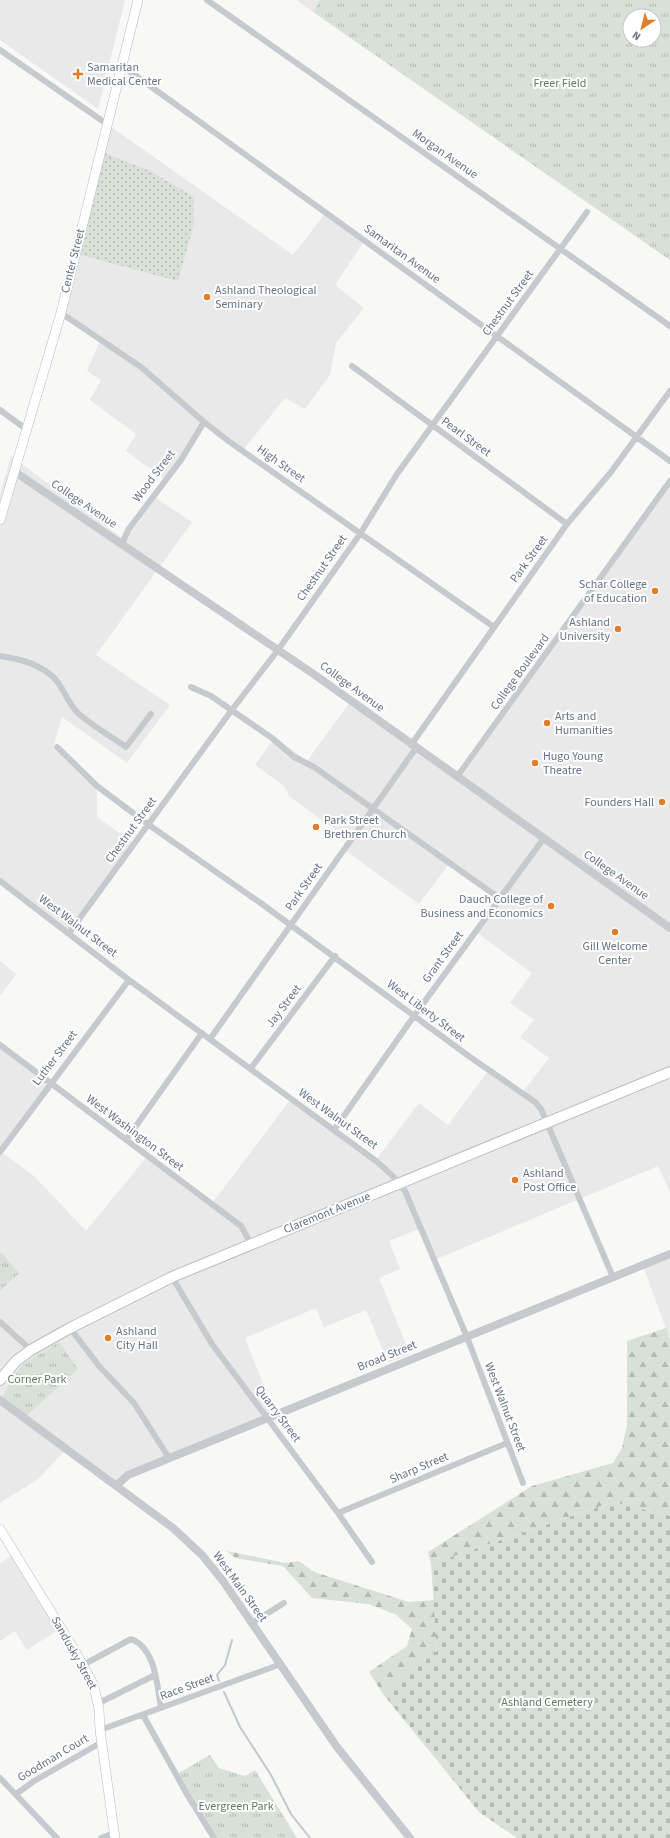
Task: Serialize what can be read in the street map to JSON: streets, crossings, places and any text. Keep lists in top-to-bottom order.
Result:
{
  "streets": {
    "main road": ["Center Street", "Claremont Avenue", "Sandusky Street"],
    "street": [
      "Morgan Avenue",
      "Samaritan Avenue",
      "Chestnut Street",
      "Pearl Street",
      "High Street",
      "Wood Street",
      "College Avenue",
      "Park Street",
      "College Boulevard",
      "West Walnut Street",
      "Grant Street",
      "Jay Street",
      "West Liberty Street",
      "Luther Street",
      "West Washington Street",
      "Broad Street",
      "Quarry Street",
      "Sharp Street",
      "West Main Street",
      "Race Street",
      "Goodman Court"
    ]
  },
  "crossings": [
    ["Morgan Avenue", "Chestnut Street"],
    ["Samaritan Avenue", "Center Street"],
    ["Samaritan Avenue", "Chestnut Street"],
    ["Samaritan Avenue", "Park Street"],
    ["Center Street", "High Street"],
    ["Center Street", "College Avenue"],
    ["Chestnut Street", "Pearl Street"],
    ["Chestnut Street", "High Street"],
    ["Chestnut Street", "College Avenue"],
    ["Chestnut Street", "West Walnut Street"],
    ["Chestnut Street", "West Liberty Street"],
    ["Pearl Street", "Park Street"],
    ["High Street", "Wood Street"],
    ["High Street", "Park Street"],
    ["Wood Street", "College Avenue"],
    ["College Avenue", "Park Street"],
    ["College Avenue", "College Boulevard"],
    ["College Avenue", "Grant Street"],
    ["Park Street", "West Walnut Street"],
    ["Park Street", "West Liberty Street"],
    ["West Walnut Street", "Grant Street"],
    ["West Walnut Street", "Jay Street"],
    ["West Walnut Street", "Luther Street"],
    ["West Walnut Street", "Claremont Avenue"],
    ["West Walnut Street", "Broad Street"],
    ["West Walnut Street", "Sharp Street"],
    ["Grant Street", "West Liberty Street"],
    ["Jay Street", "West Liberty Street"],
    ["West Liberty Street", "Claremont Avenue"],
    ["West Liberty Street", "Broad Street"],
    ["Luther Street", "West Washington Street"],
    ["West Washington Street", "Claremont Avenue"],
    ["Claremont Avenue", "Quarry Street"],
    ["Broad Street", "Quarry Street"],
    ["Broad Street", "West Main Street"],
    ["Quarry Street", "Sharp Street"],
    ["West Main Street", "Race Street"],
    ["Sandusky Street", "Race Street"],
    ["Sandusky Street", "Goodman Court"]
  ],
  "parks": [
    "Freer Field",
    "Corner Park",
    "Ashland Cemetery",
    "Evergreen Park"
  ],
  "places": {
    "health": ["Samaritan Medical Center"],
    "other": [
      "Ashland Theological Seminary",
      "Schar College of Education",
      "Ashland University",
      "Arts and Humanities",
      "Hugo Young Theatre",
      "Founders Hall",
      "Park Street Brethren Church",
      "Dauch College of Business and Economics",
      "Gill Welcome Center",
      "Ashland Post Office",
      "Ashland City Hall"
    ]
  },
  "north": "bottom left"
}
